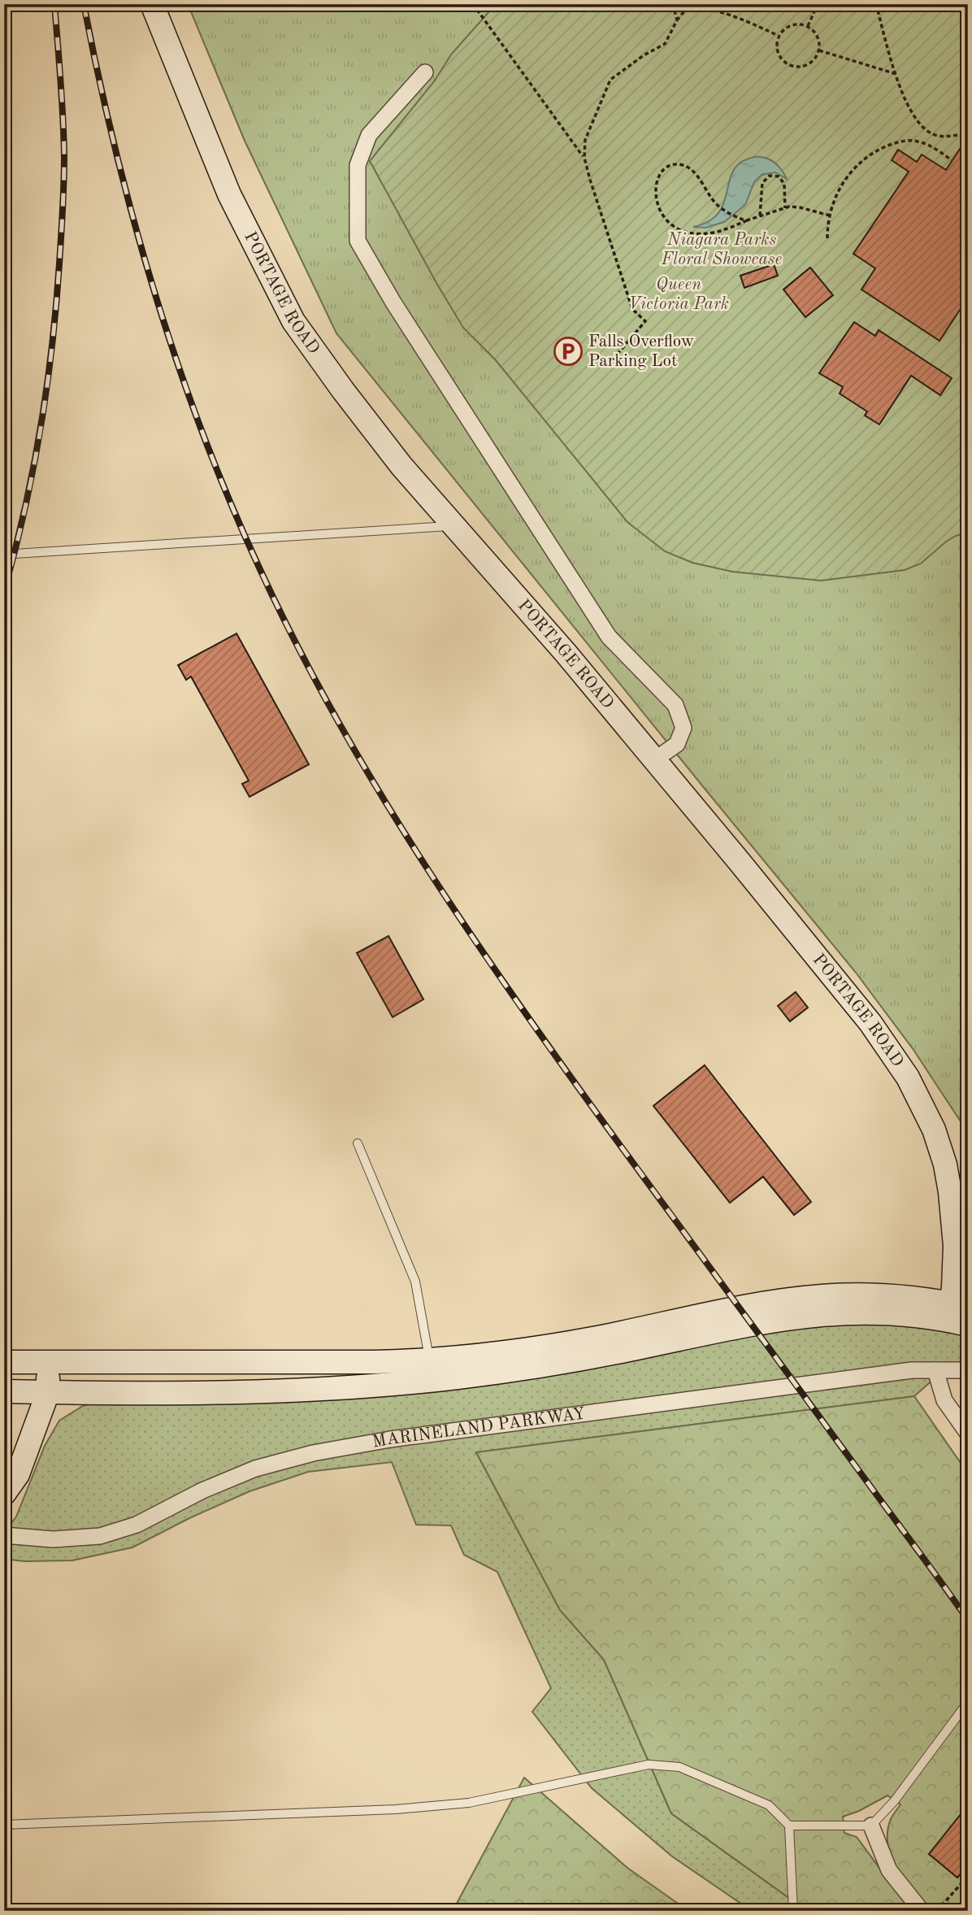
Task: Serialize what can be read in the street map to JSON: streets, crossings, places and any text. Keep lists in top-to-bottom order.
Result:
{
  "streets": {
    "main road": ["PORTAGE ROAD"],
    "street": ["MARINELAND PARKWAY"]
  },
  "parks": ["Niagara Parks Floral Showcase", "Queen Victoria Park"],
  "places": {
    "parking": ["Falls Overflow Parking Lot"]
  }
}
